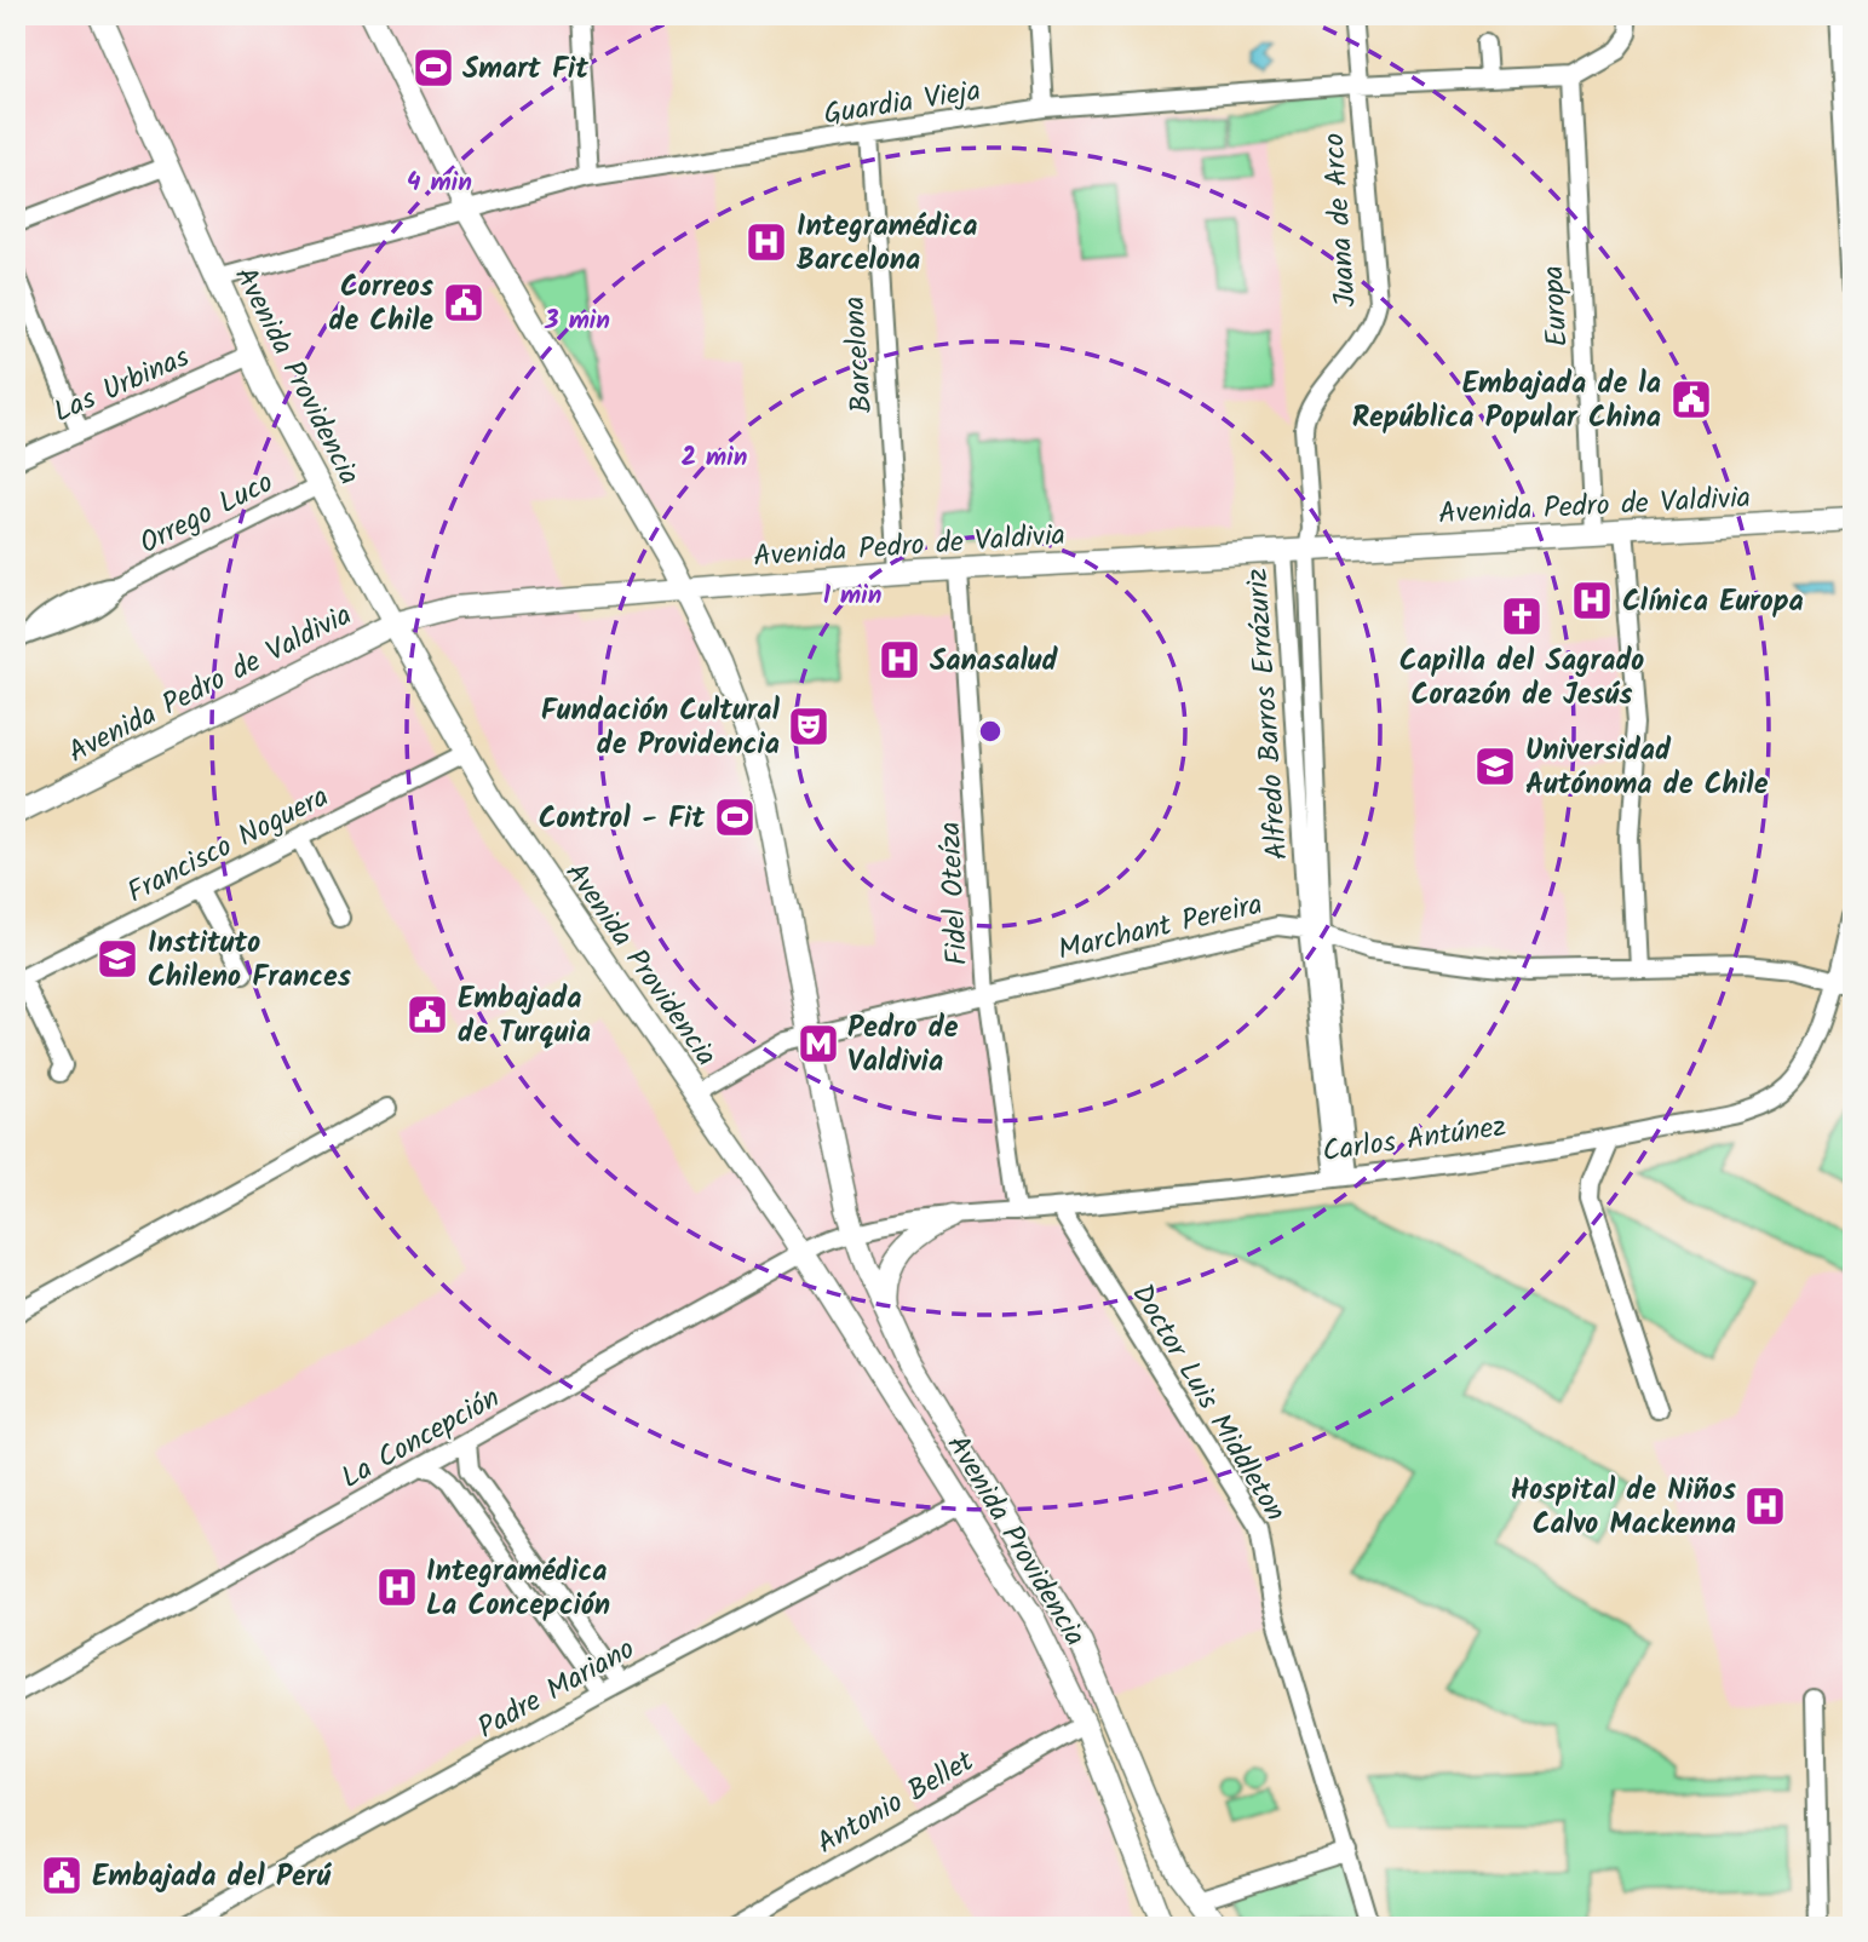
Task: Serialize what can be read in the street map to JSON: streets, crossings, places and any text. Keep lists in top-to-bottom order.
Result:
{
  "streets": {
    "main road": ["Avenida Providencia", "Avenida Pedro de Valdivia"],
    "street": [
      "Guardia Vieja",
      "Juana de Arco",
      "Europa",
      "Barcelona",
      "Las Urbinas",
      "Orrego Luco",
      "Alfredo Barros Errázuriz",
      "Francisco Noguera",
      "Fidel Oteíza",
      "Marchant Pereira",
      "Carlos Antúnez",
      "Doctor Luis Middleton",
      "La Concepción",
      "Padre Mariano",
      "Antonio Bellet"
    ]
  },
  "crossings": [
    ["Guardia Vieja", "Juana de Arco"],
    ["Guardia Vieja", "Europa"],
    ["Guardia Vieja", "Barcelona"],
    ["Guardia Vieja", "Avenida Providencia"],
    ["Juana de Arco", "Avenida Pedro de Valdivia"],
    ["Juana de Arco", "Alfredo Barros Errázuriz"],
    ["Europa", "Avenida Pedro de Valdivia"],
    ["Barcelona", "Avenida Pedro de Valdivia"],
    ["Avenida Providencia", "Las Urbinas"],
    ["Avenida Providencia", "Avenida Pedro de Valdivia"],
    ["Avenida Providencia", "Orrego Luco"],
    ["Avenida Providencia", "Francisco Noguera"],
    ["Avenida Providencia", "Marchant Pereira"],
    ["Avenida Providencia", "La Concepción"],
    ["Avenida Providencia", "Padre Mariano"],
    ["Avenida Providencia", "Antonio Bellet"],
    ["Avenida Pedro de Valdivia", "Alfredo Barros Errázuriz"],
    ["Avenida Pedro de Valdivia", "Fidel Oteíza"],
    ["Alfredo Barros Errázuriz", "Marchant Pereira"],
    ["Alfredo Barros Errázuriz", "Carlos Antúnez"],
    ["Fidel Oteíza", "Marchant Pereira"],
    ["Fidel Oteíza", "Carlos Antúnez"],
    ["Marchant Pereira", "Carlos Antúnez"],
    ["Carlos Antúnez", "Doctor Luis Middleton"],
    ["Carlos Antúnez", "La Concepción"]
  ],
  "places": {
    "sports": ["Smart Fit", "Control - Fit"],
    "hospital": [
      "Integramédica Barcelona",
      "Clínica Europa",
      "Sanasalud",
      "Hospital de Niños Calvo Mackenna",
      "Integramédica La Concepción"
    ],
    "public building": [
      "Correos de Chile",
      "Embajada de la República Popular China",
      "Embajada de Turquia",
      "Embajada del Perú"
    ],
    "church": ["Capilla del Sagrado Corazón de Jesús"],
    "theatre": ["Fundación Cultural de Providencia"],
    "school or university": ["Universidad Autónoma de Chile", "Instituto Chileno Frances"],
    "metro station": ["Pedro de Valdivia"]
  },
  "rings": [
    "4 min",
    "3 min",
    "2 min",
    "1 min"
  ]
}
